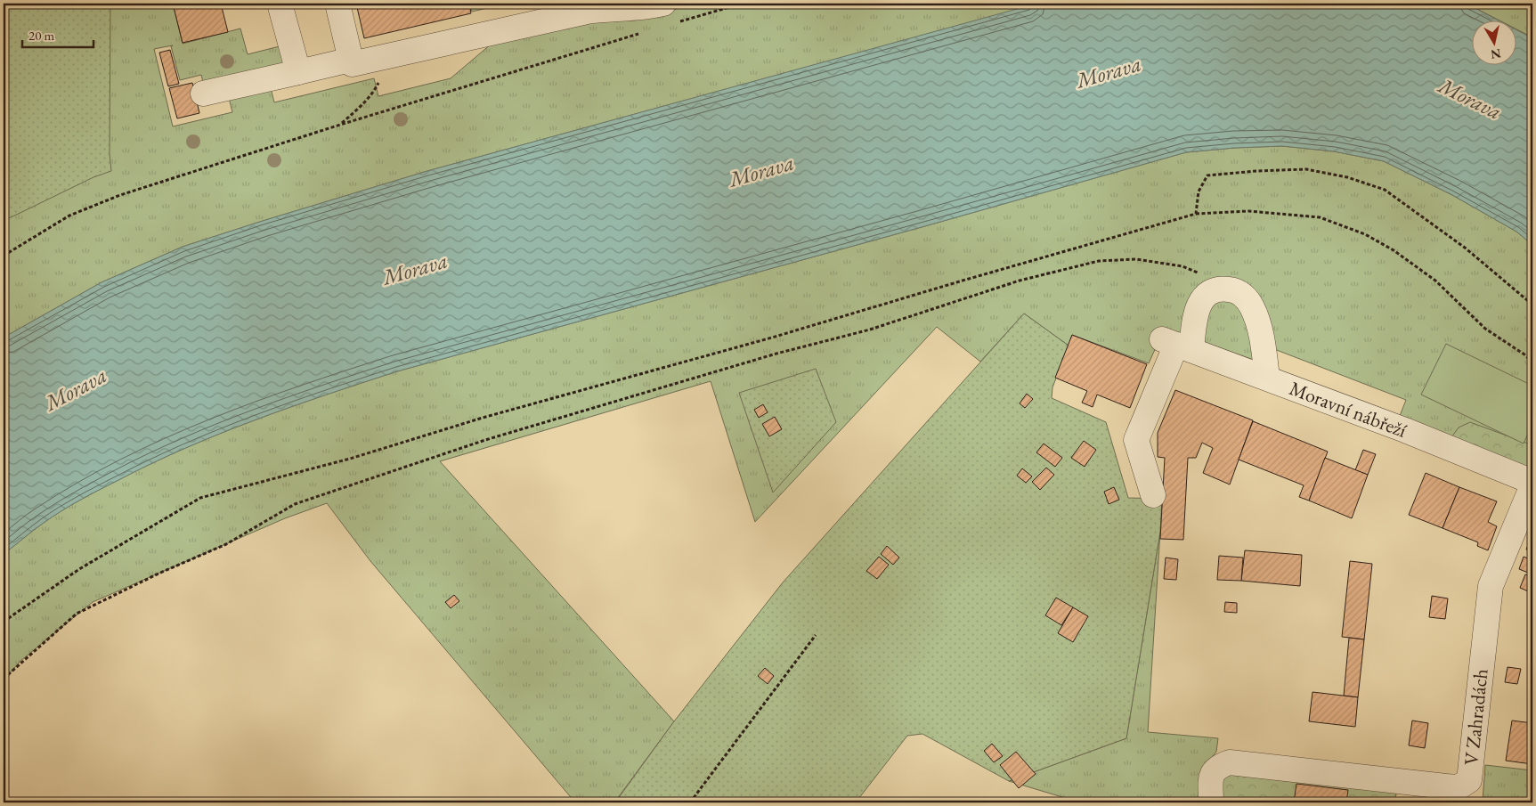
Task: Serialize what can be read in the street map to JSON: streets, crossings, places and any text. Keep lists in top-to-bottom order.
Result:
{
  "streets": {
    "street": ["Moravní nábřeží", "V Zahradách"]
  },
  "water": ["Morava"],
  "scale_bar": "20 m",
  "north": "bottom"
}
